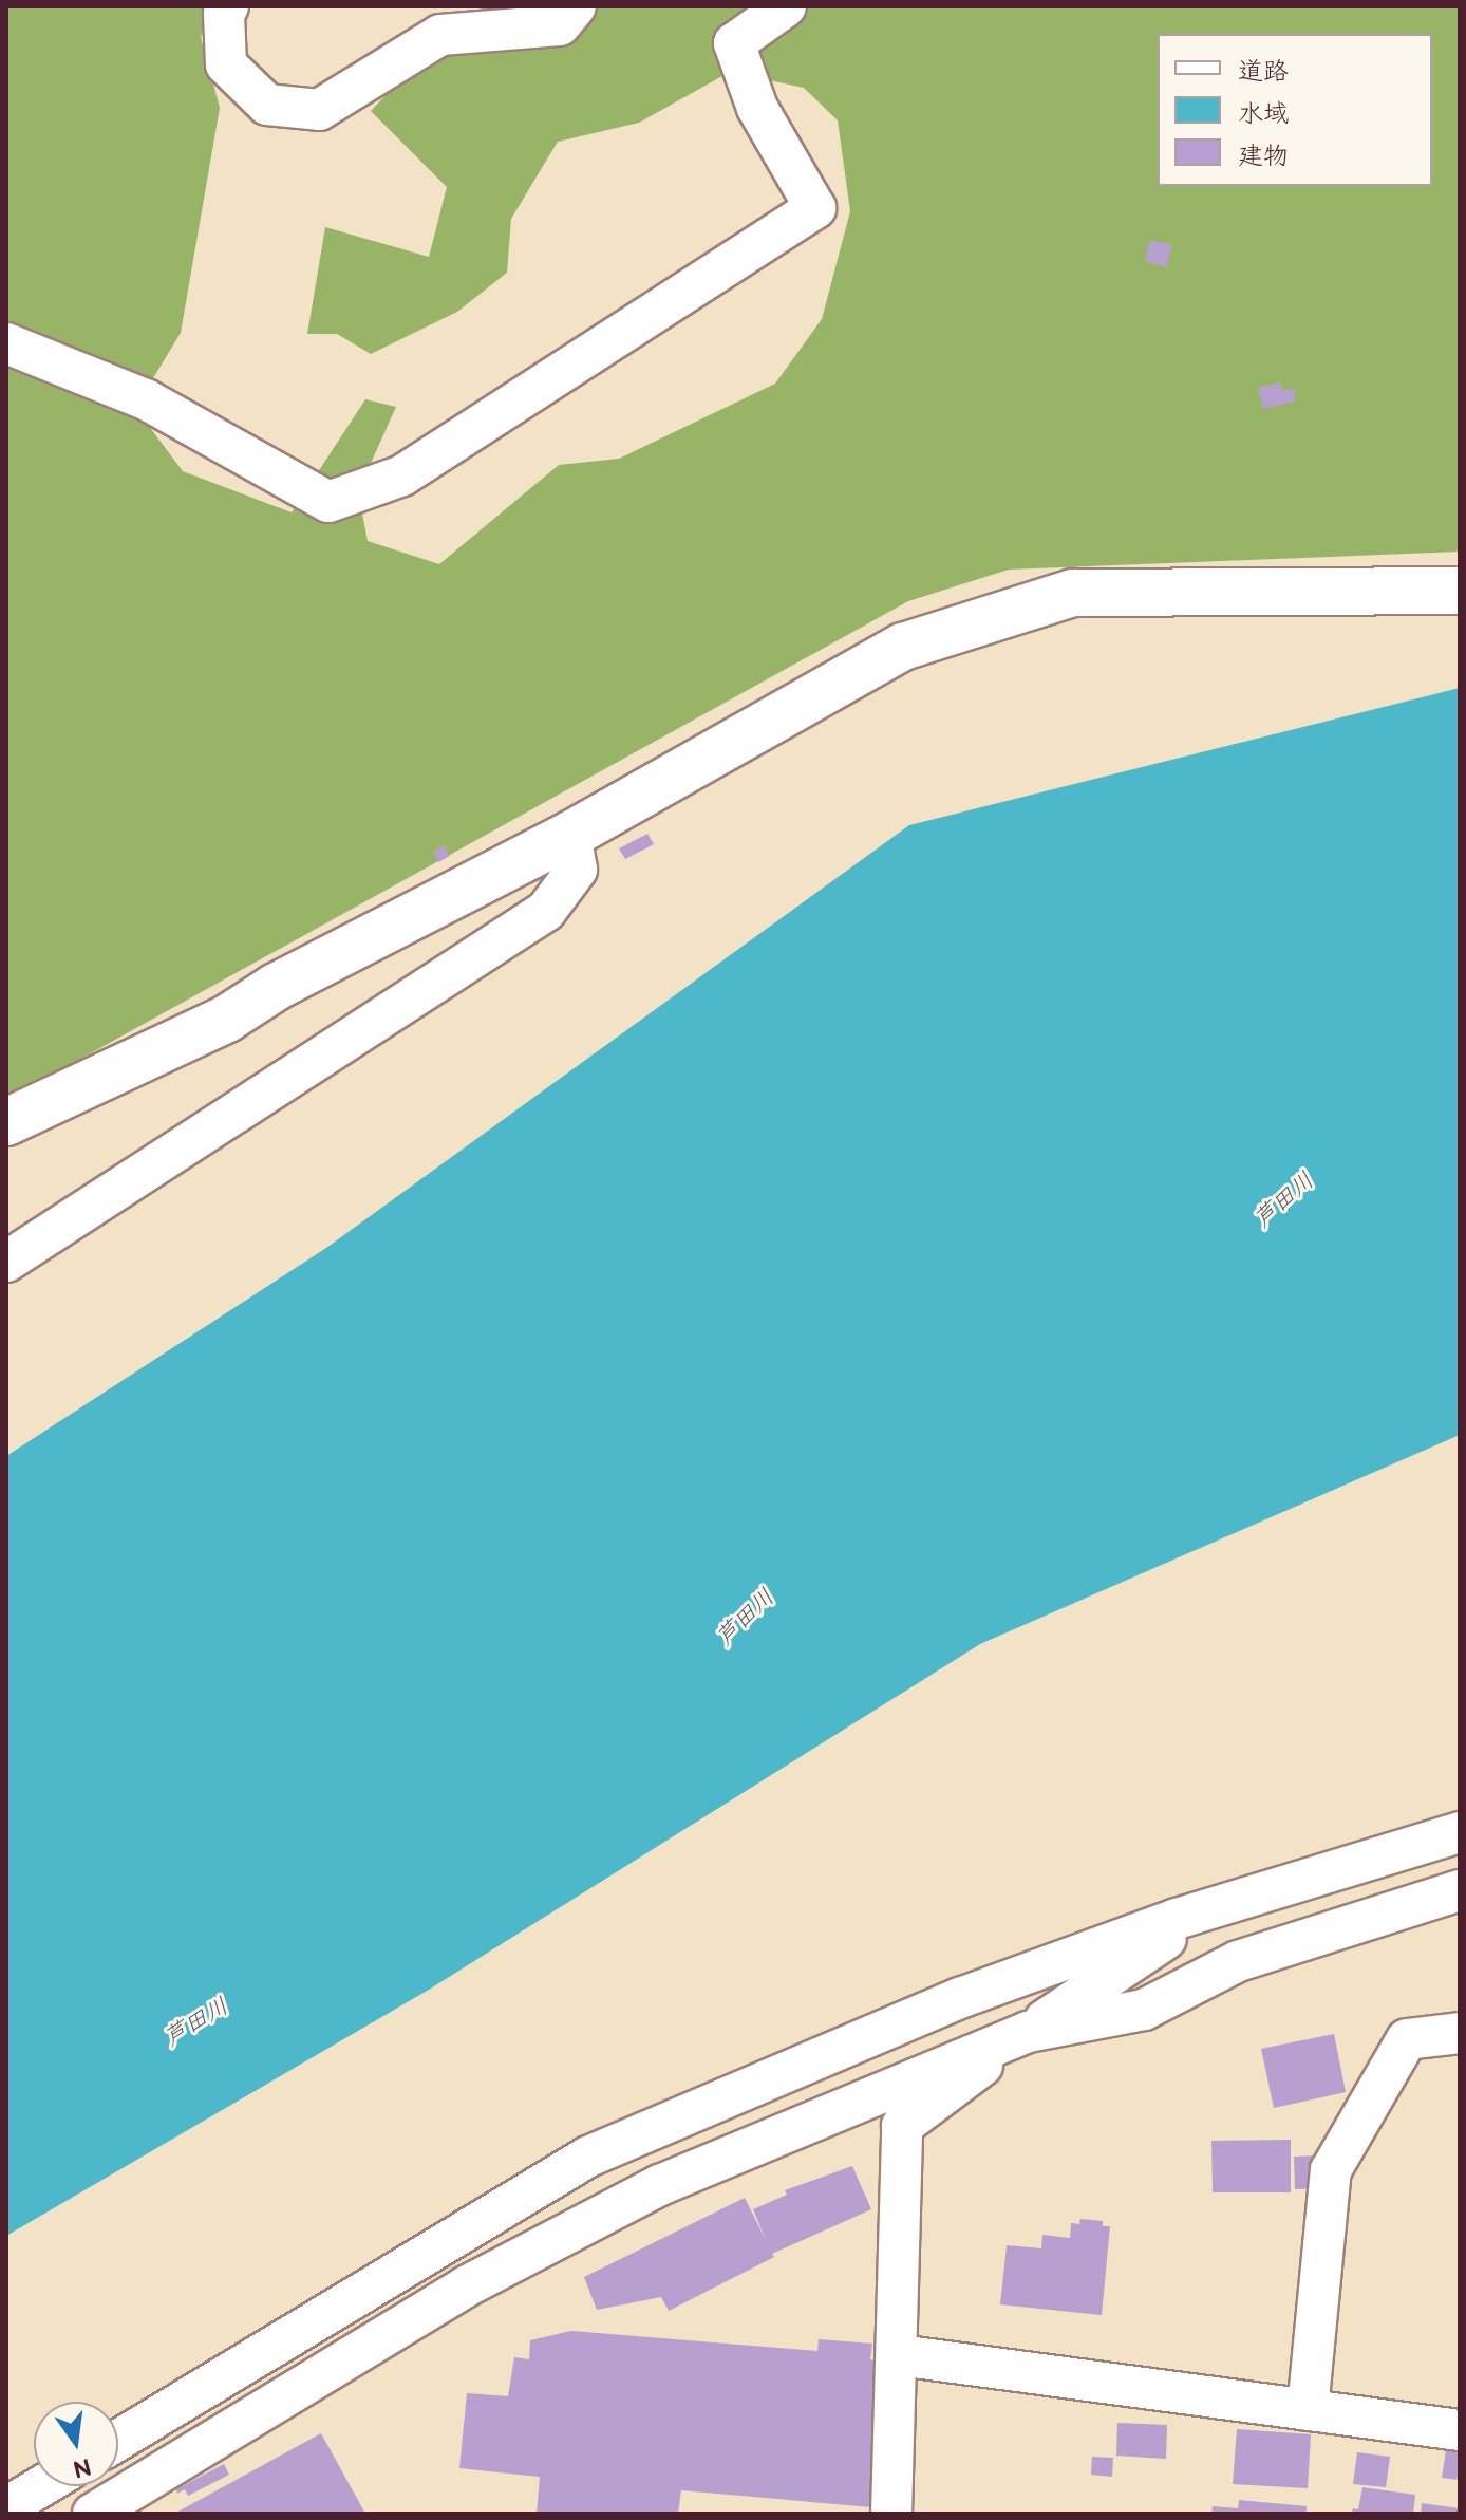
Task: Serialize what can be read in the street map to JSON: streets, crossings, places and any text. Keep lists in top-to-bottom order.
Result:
{
  "water": ["芦田川"],
  "legend": ["道路", "水域", "建物"],
  "north": "bottom"
}
